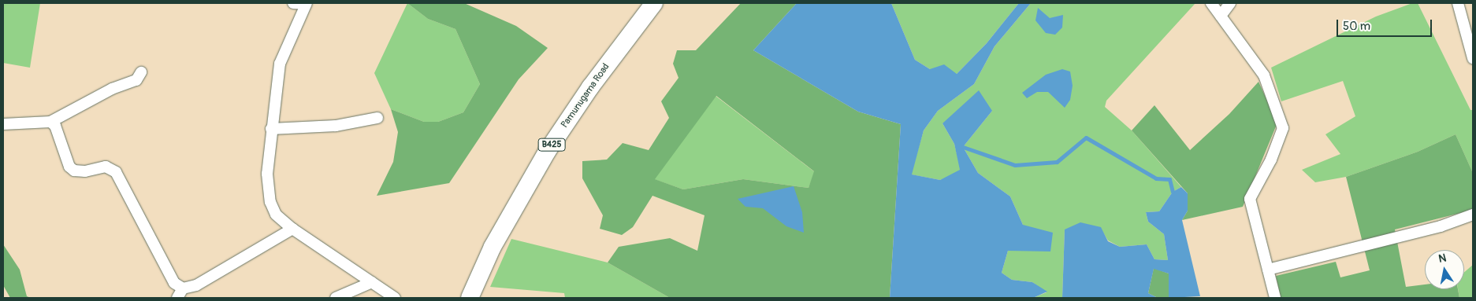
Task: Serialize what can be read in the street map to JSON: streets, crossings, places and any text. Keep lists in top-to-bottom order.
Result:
{
  "streets": {
    "main road": ["Pamunugama Road", "B425"]
  },
  "scale_bar": "50 m",
  "north": "top"
}
